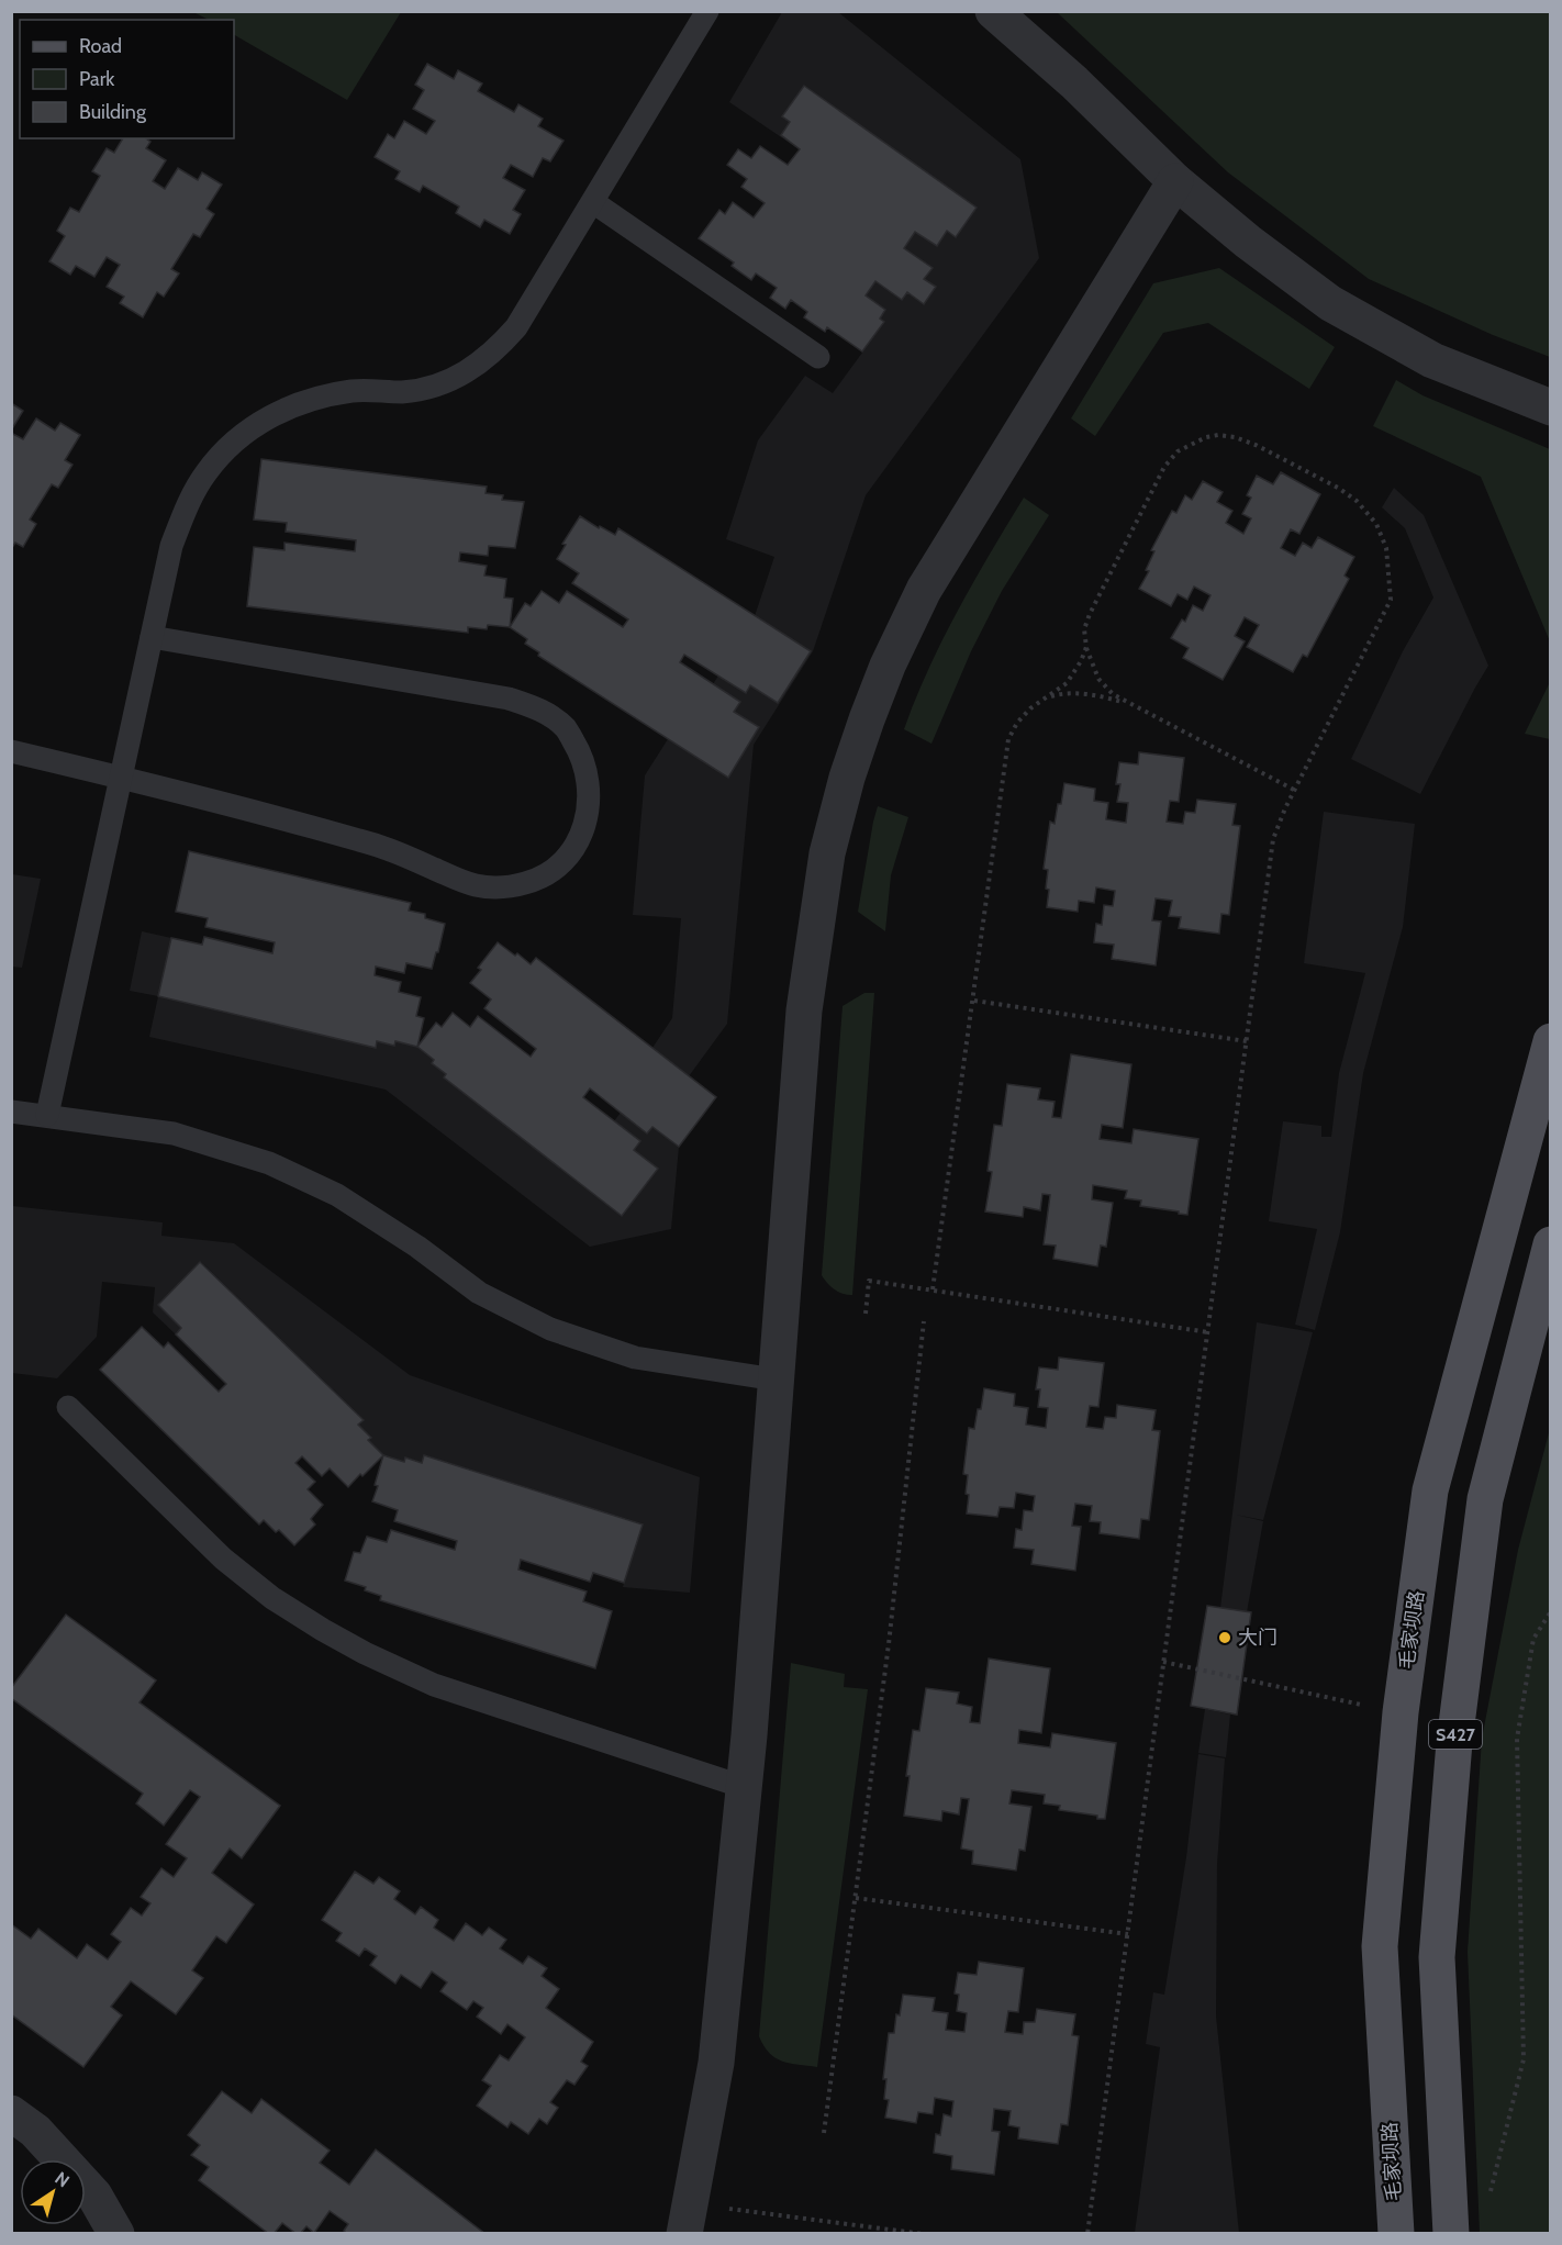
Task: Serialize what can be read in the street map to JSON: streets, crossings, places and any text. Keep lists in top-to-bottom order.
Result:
{
  "streets": {
    "main road": ["毛家坝路", "S427"]
  },
  "places": ["大门"],
  "legend": ["Road", "Park", "Building"],
  "north": "top right"
}
